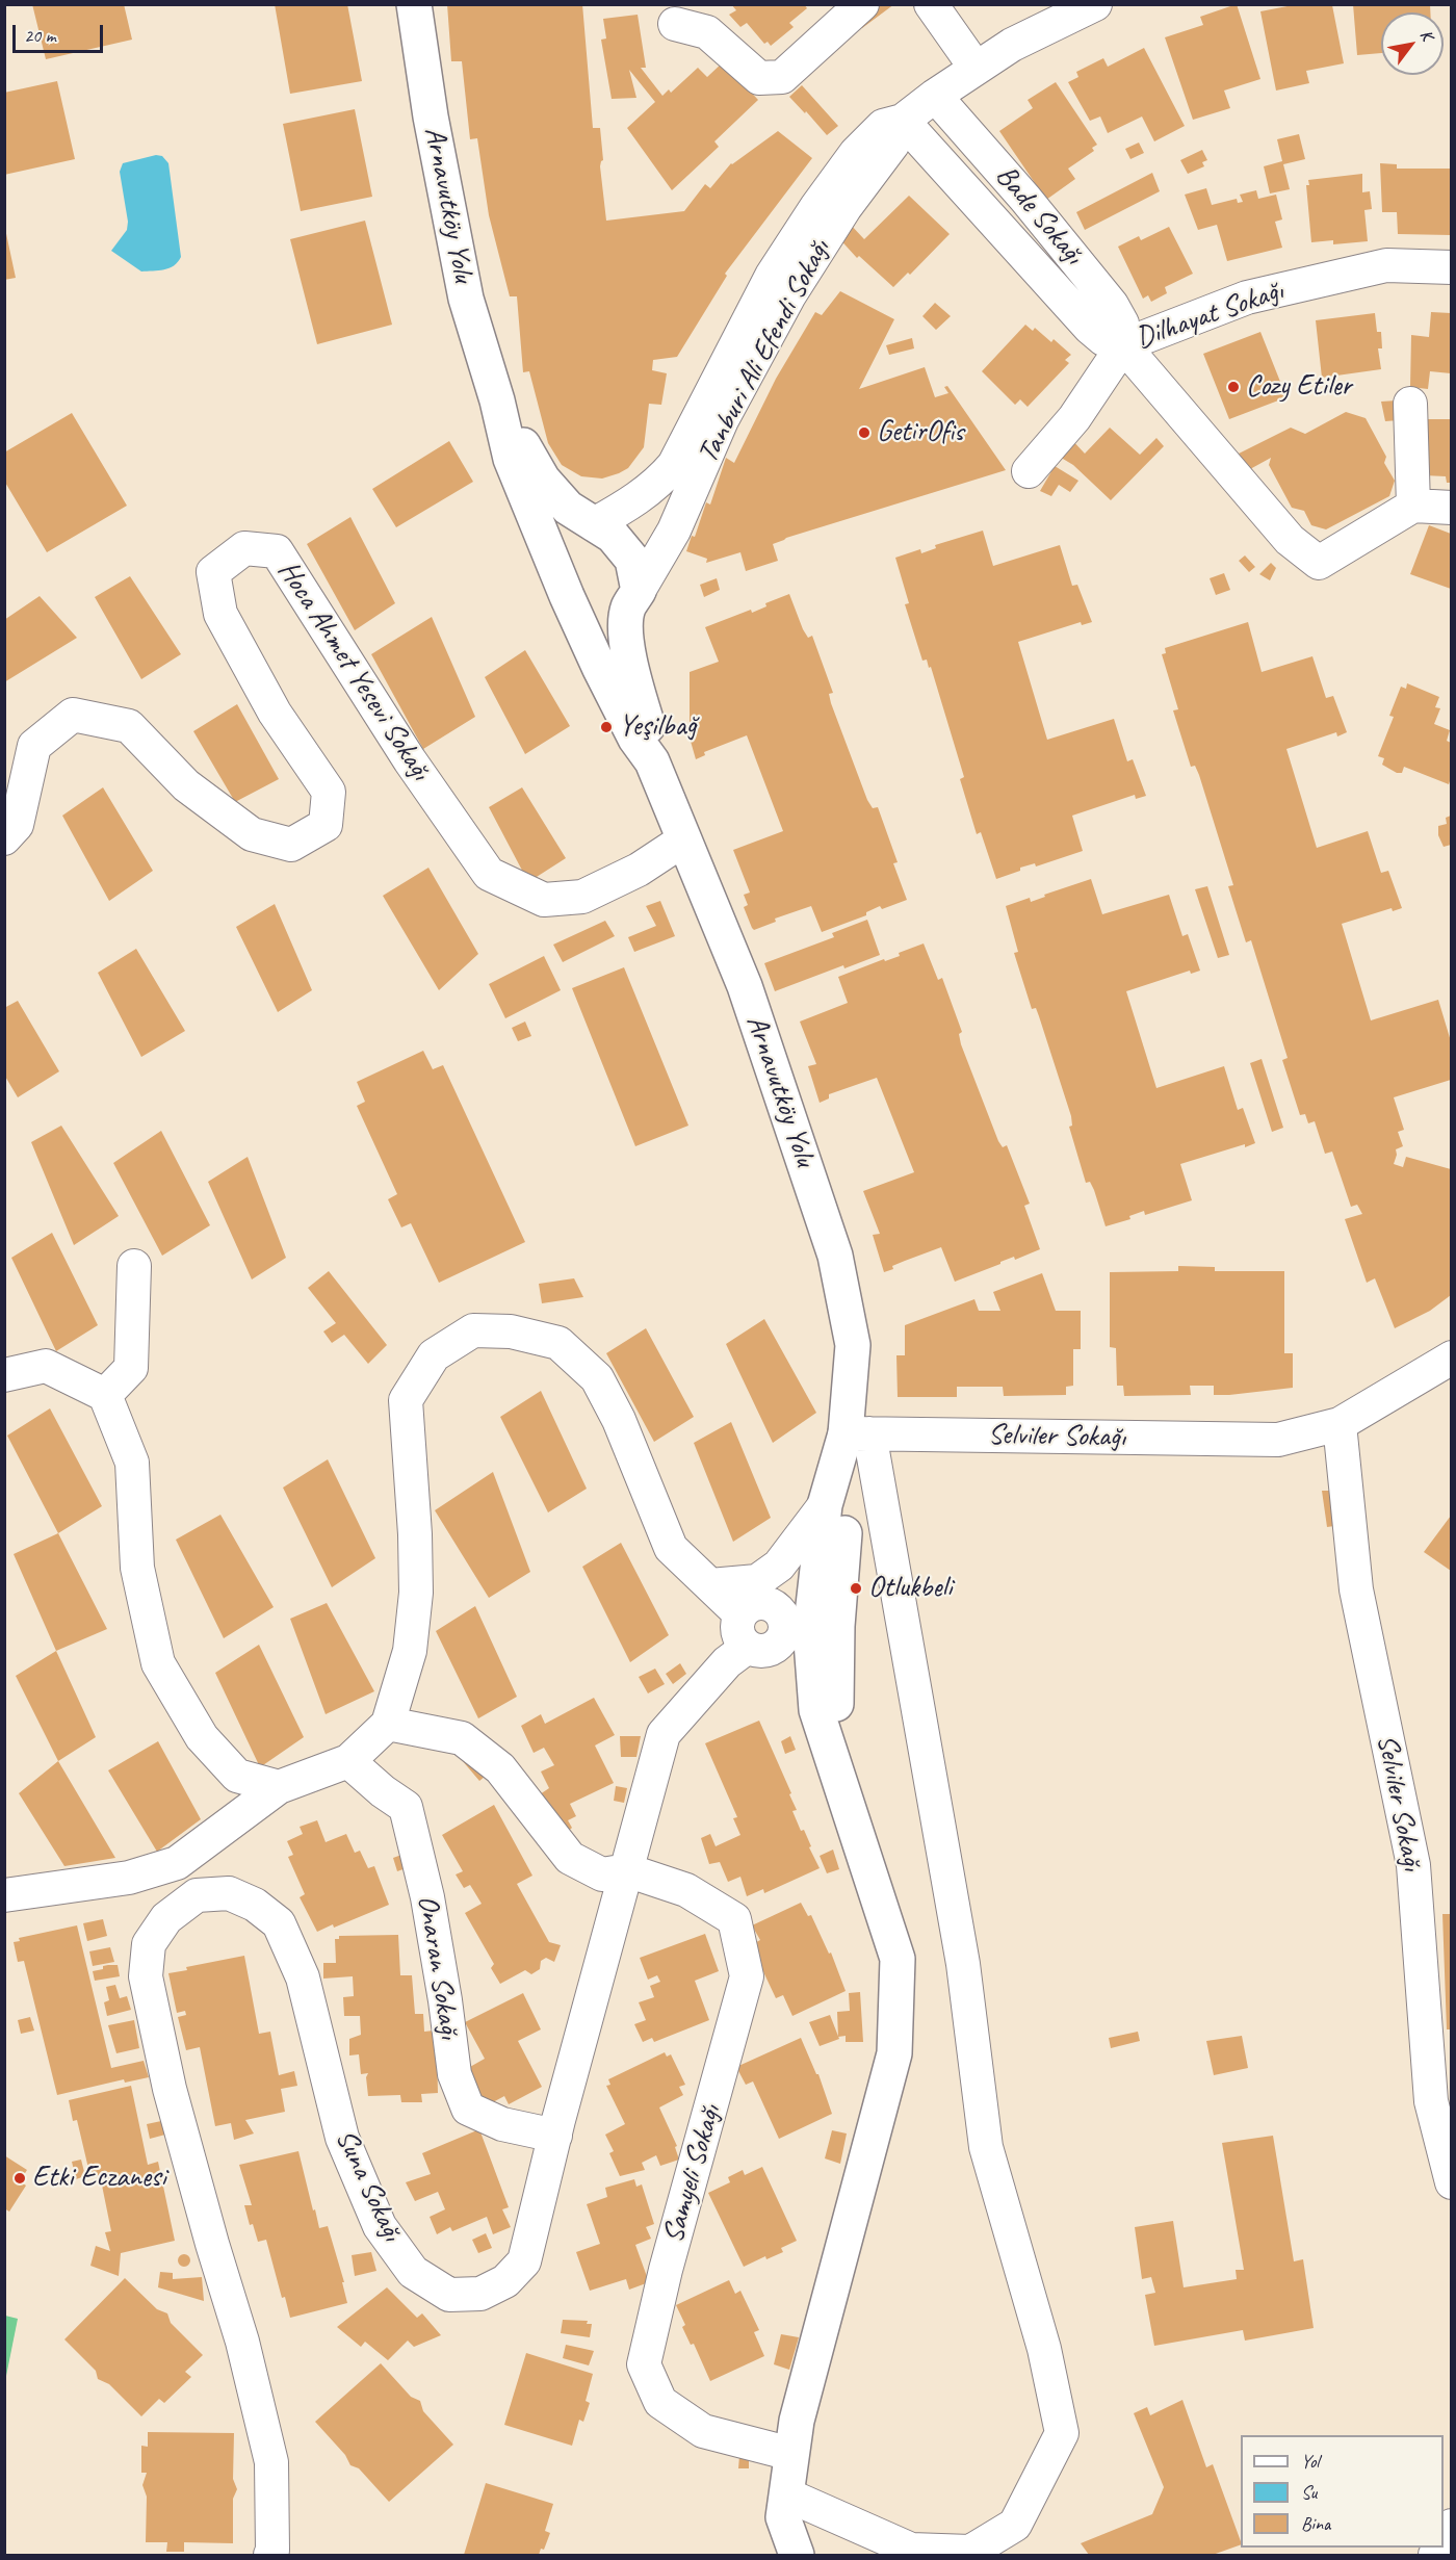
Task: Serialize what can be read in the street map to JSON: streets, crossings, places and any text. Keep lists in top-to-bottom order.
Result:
{
  "streets": {
    "main road": ["Arnavutköy Yolu"],
    "street": [
      "Bade Sokağı",
      "Dilhayat Sokağı",
      "Tanburi Ali Efendi Sokağı",
      "Hoca Ahmet Yesevi Sokağı",
      "Selviler Sokağı",
      "Onaran Sokağı",
      "Samyeli Sokağı",
      "Suna Sokağı"
    ]
  },
  "crossings": [
    ["Arnavutköy Yolu", "Hoca Ahmet Yesevi Sokağı"],
    ["Arnavutköy Yolu", "Selviler Sokağı"],
    ["Bade Sokağı", "Dilhayat Sokağı"],
    ["Bade Sokağı", "Tanburi Ali Efendi Sokağı"],
    ["Onaran Sokağı", "Suna Sokağı"],
    ["Samyeli Sokağı", "Suna Sokağı"]
  ],
  "places": [
    "Cozy Etiler",
    "GetirOfis",
    "Yeşilbağ",
    "Otlukbeli",
    "Etki Eczanesi"
  ],
  "legend": ["Yol", "Su", "Bina"],
  "scale_bar": "20 m",
  "north": "top right"
}
